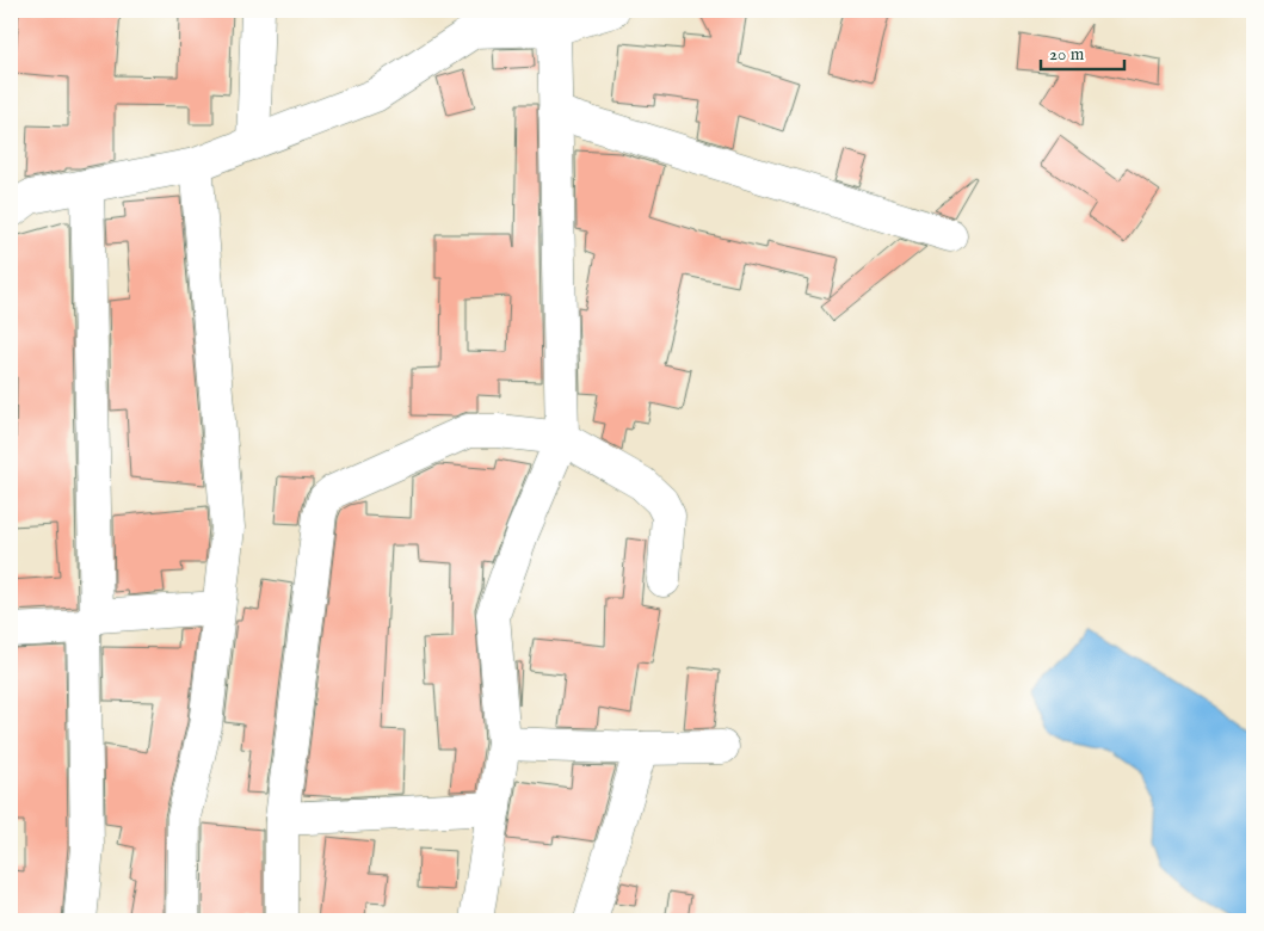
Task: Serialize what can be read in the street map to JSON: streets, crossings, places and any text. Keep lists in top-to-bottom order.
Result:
{
  "scale_bar": "20 m"
}
